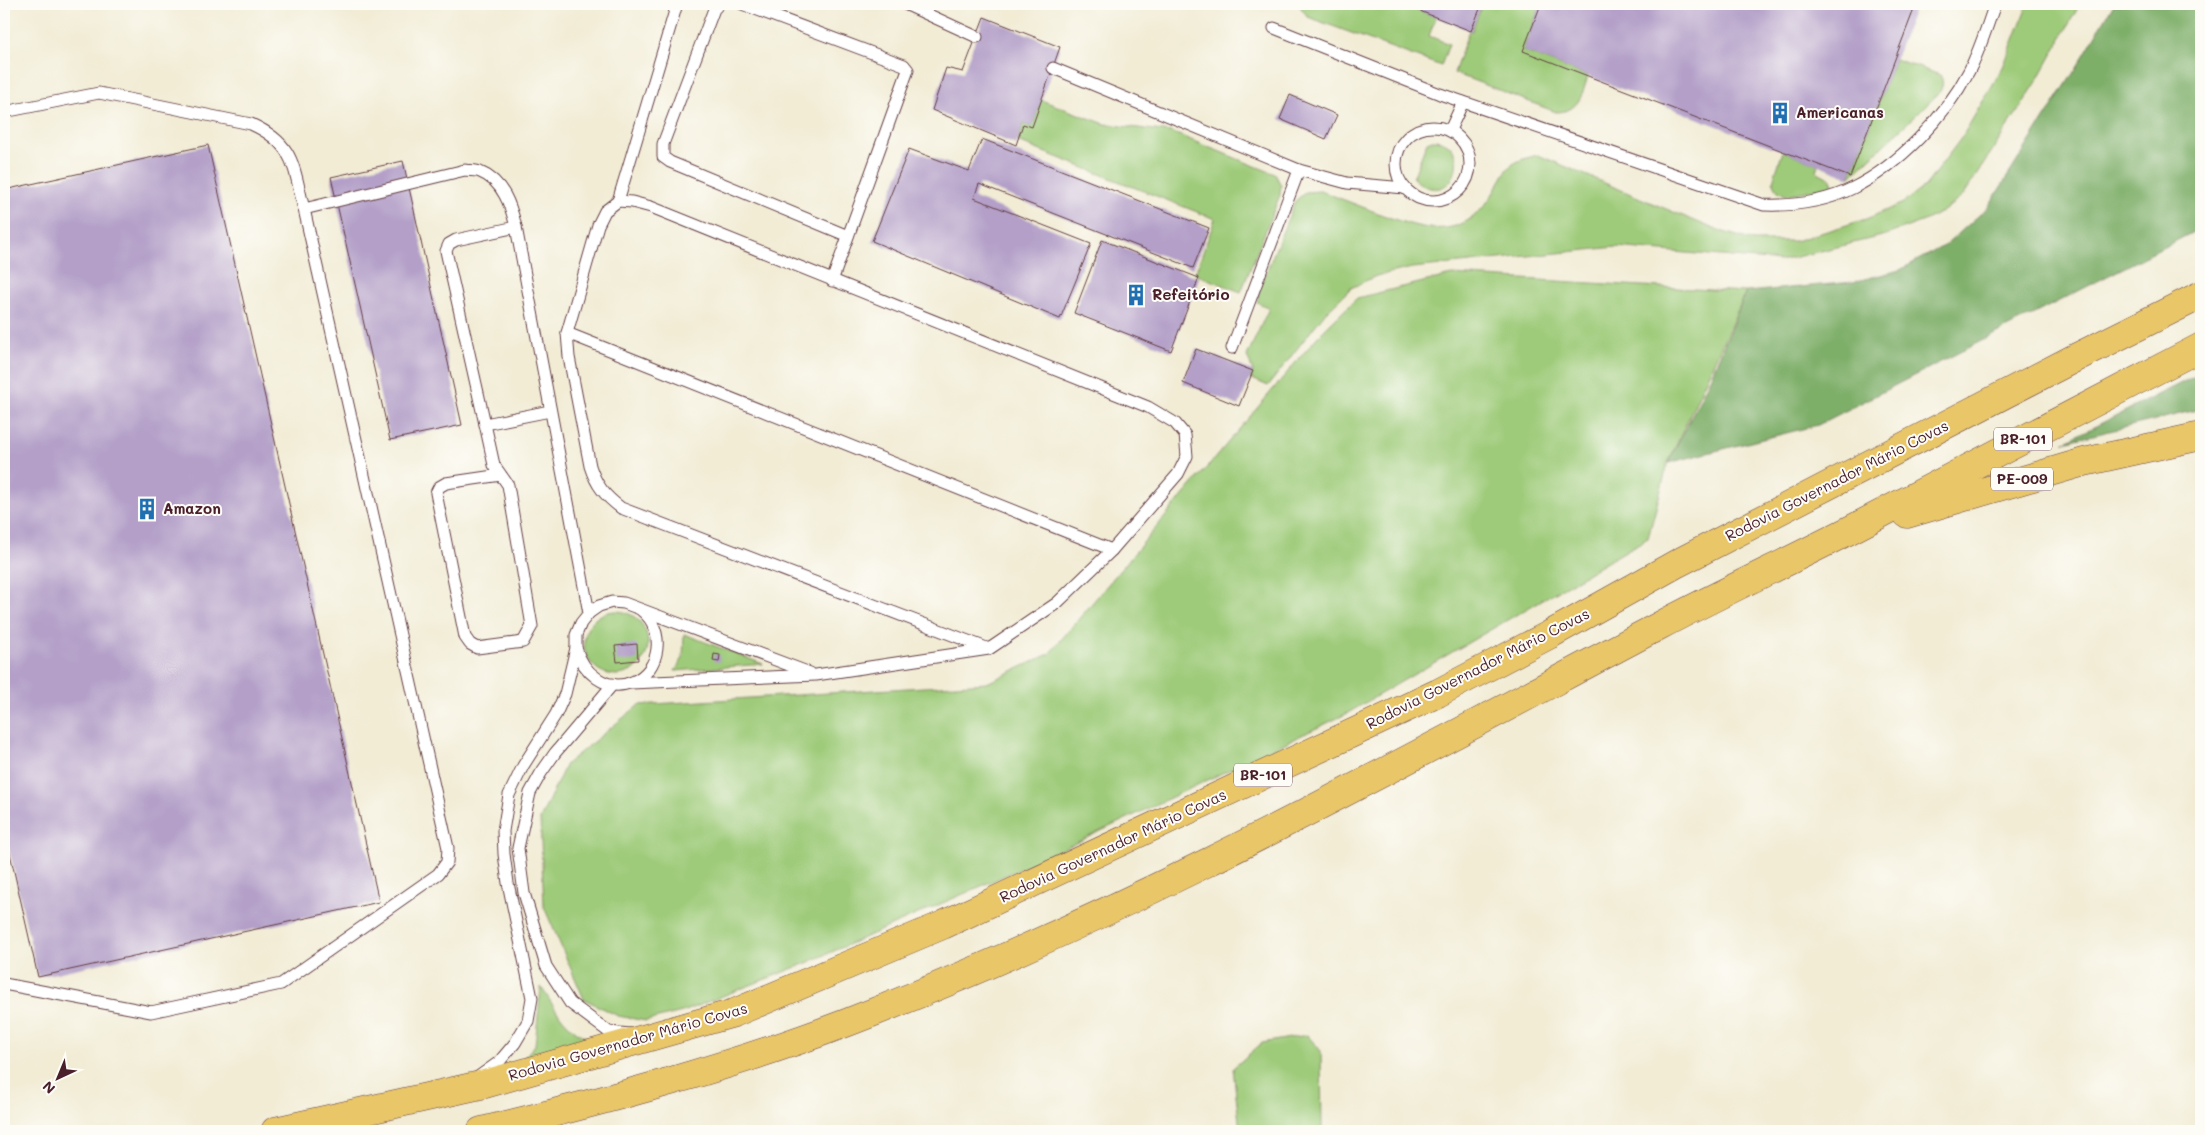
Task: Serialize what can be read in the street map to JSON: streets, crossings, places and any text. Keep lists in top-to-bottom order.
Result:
{
  "streets": {
    "highway": ["BR-101", "PE-009", "Rodovia Governador Mário Covas"]
  },
  "crossings": [
    ["BR-101", "PE-009"]
  ],
  "places": {
    "building": ["Americanas", "Refeitório", "Amazon"]
  },
  "north": "bottom left"
}
